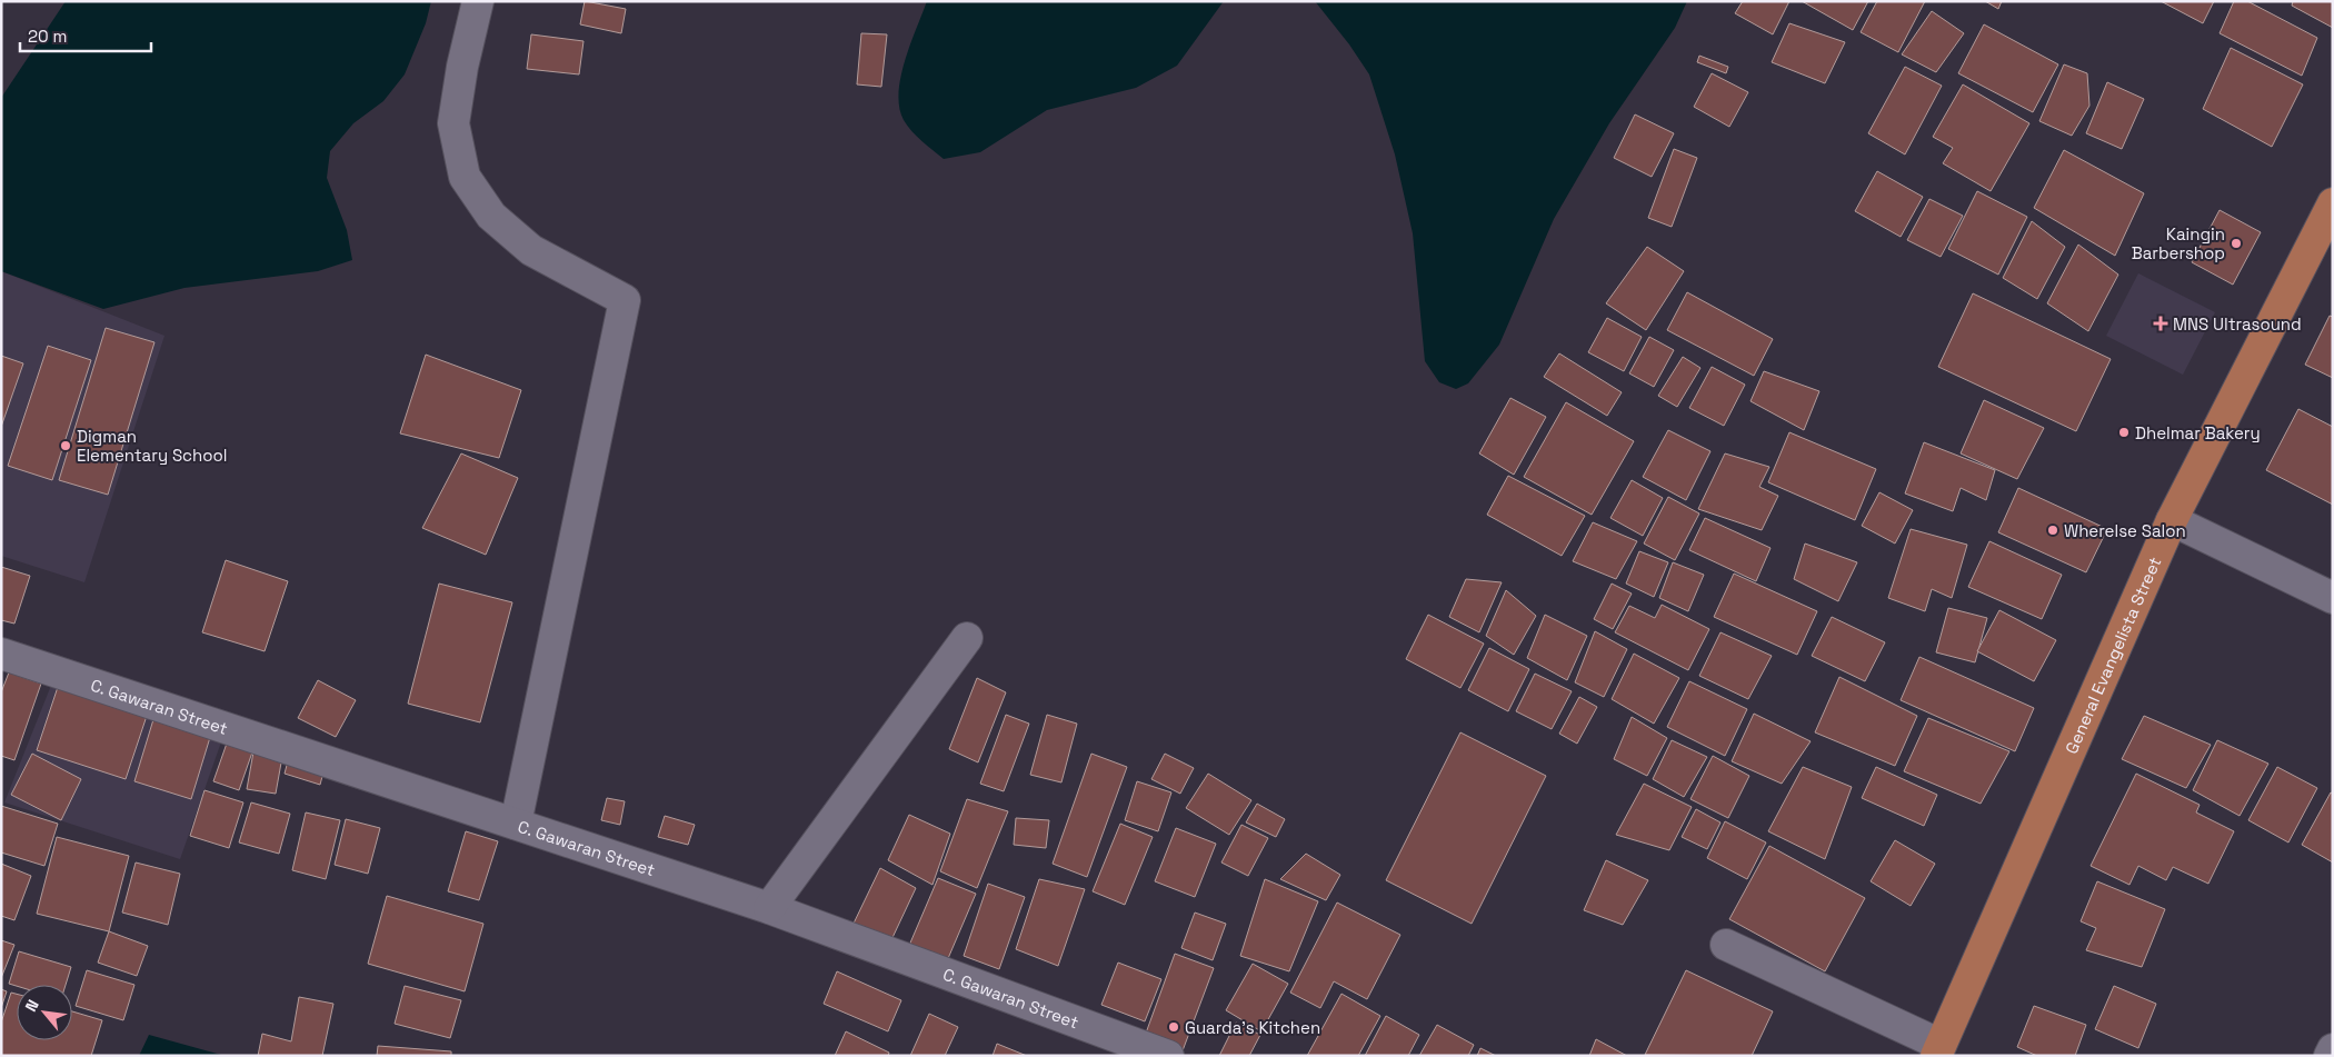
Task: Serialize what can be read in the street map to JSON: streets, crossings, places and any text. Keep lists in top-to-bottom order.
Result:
{
  "streets": {
    "main road": ["General Evangelista Street"],
    "street": ["C. Gawaran Street"]
  },
  "places": {
    "other": [
      "Kaingin Barbershop",
      "Dhelmar Bakery",
      "Digman Elementary School",
      "Wherelse Salon",
      "Guarda’s Kitchen"
    ],
    "health": ["MNS Ultrasound"]
  },
  "scale_bar": "20 m",
  "north": "top left"
}
